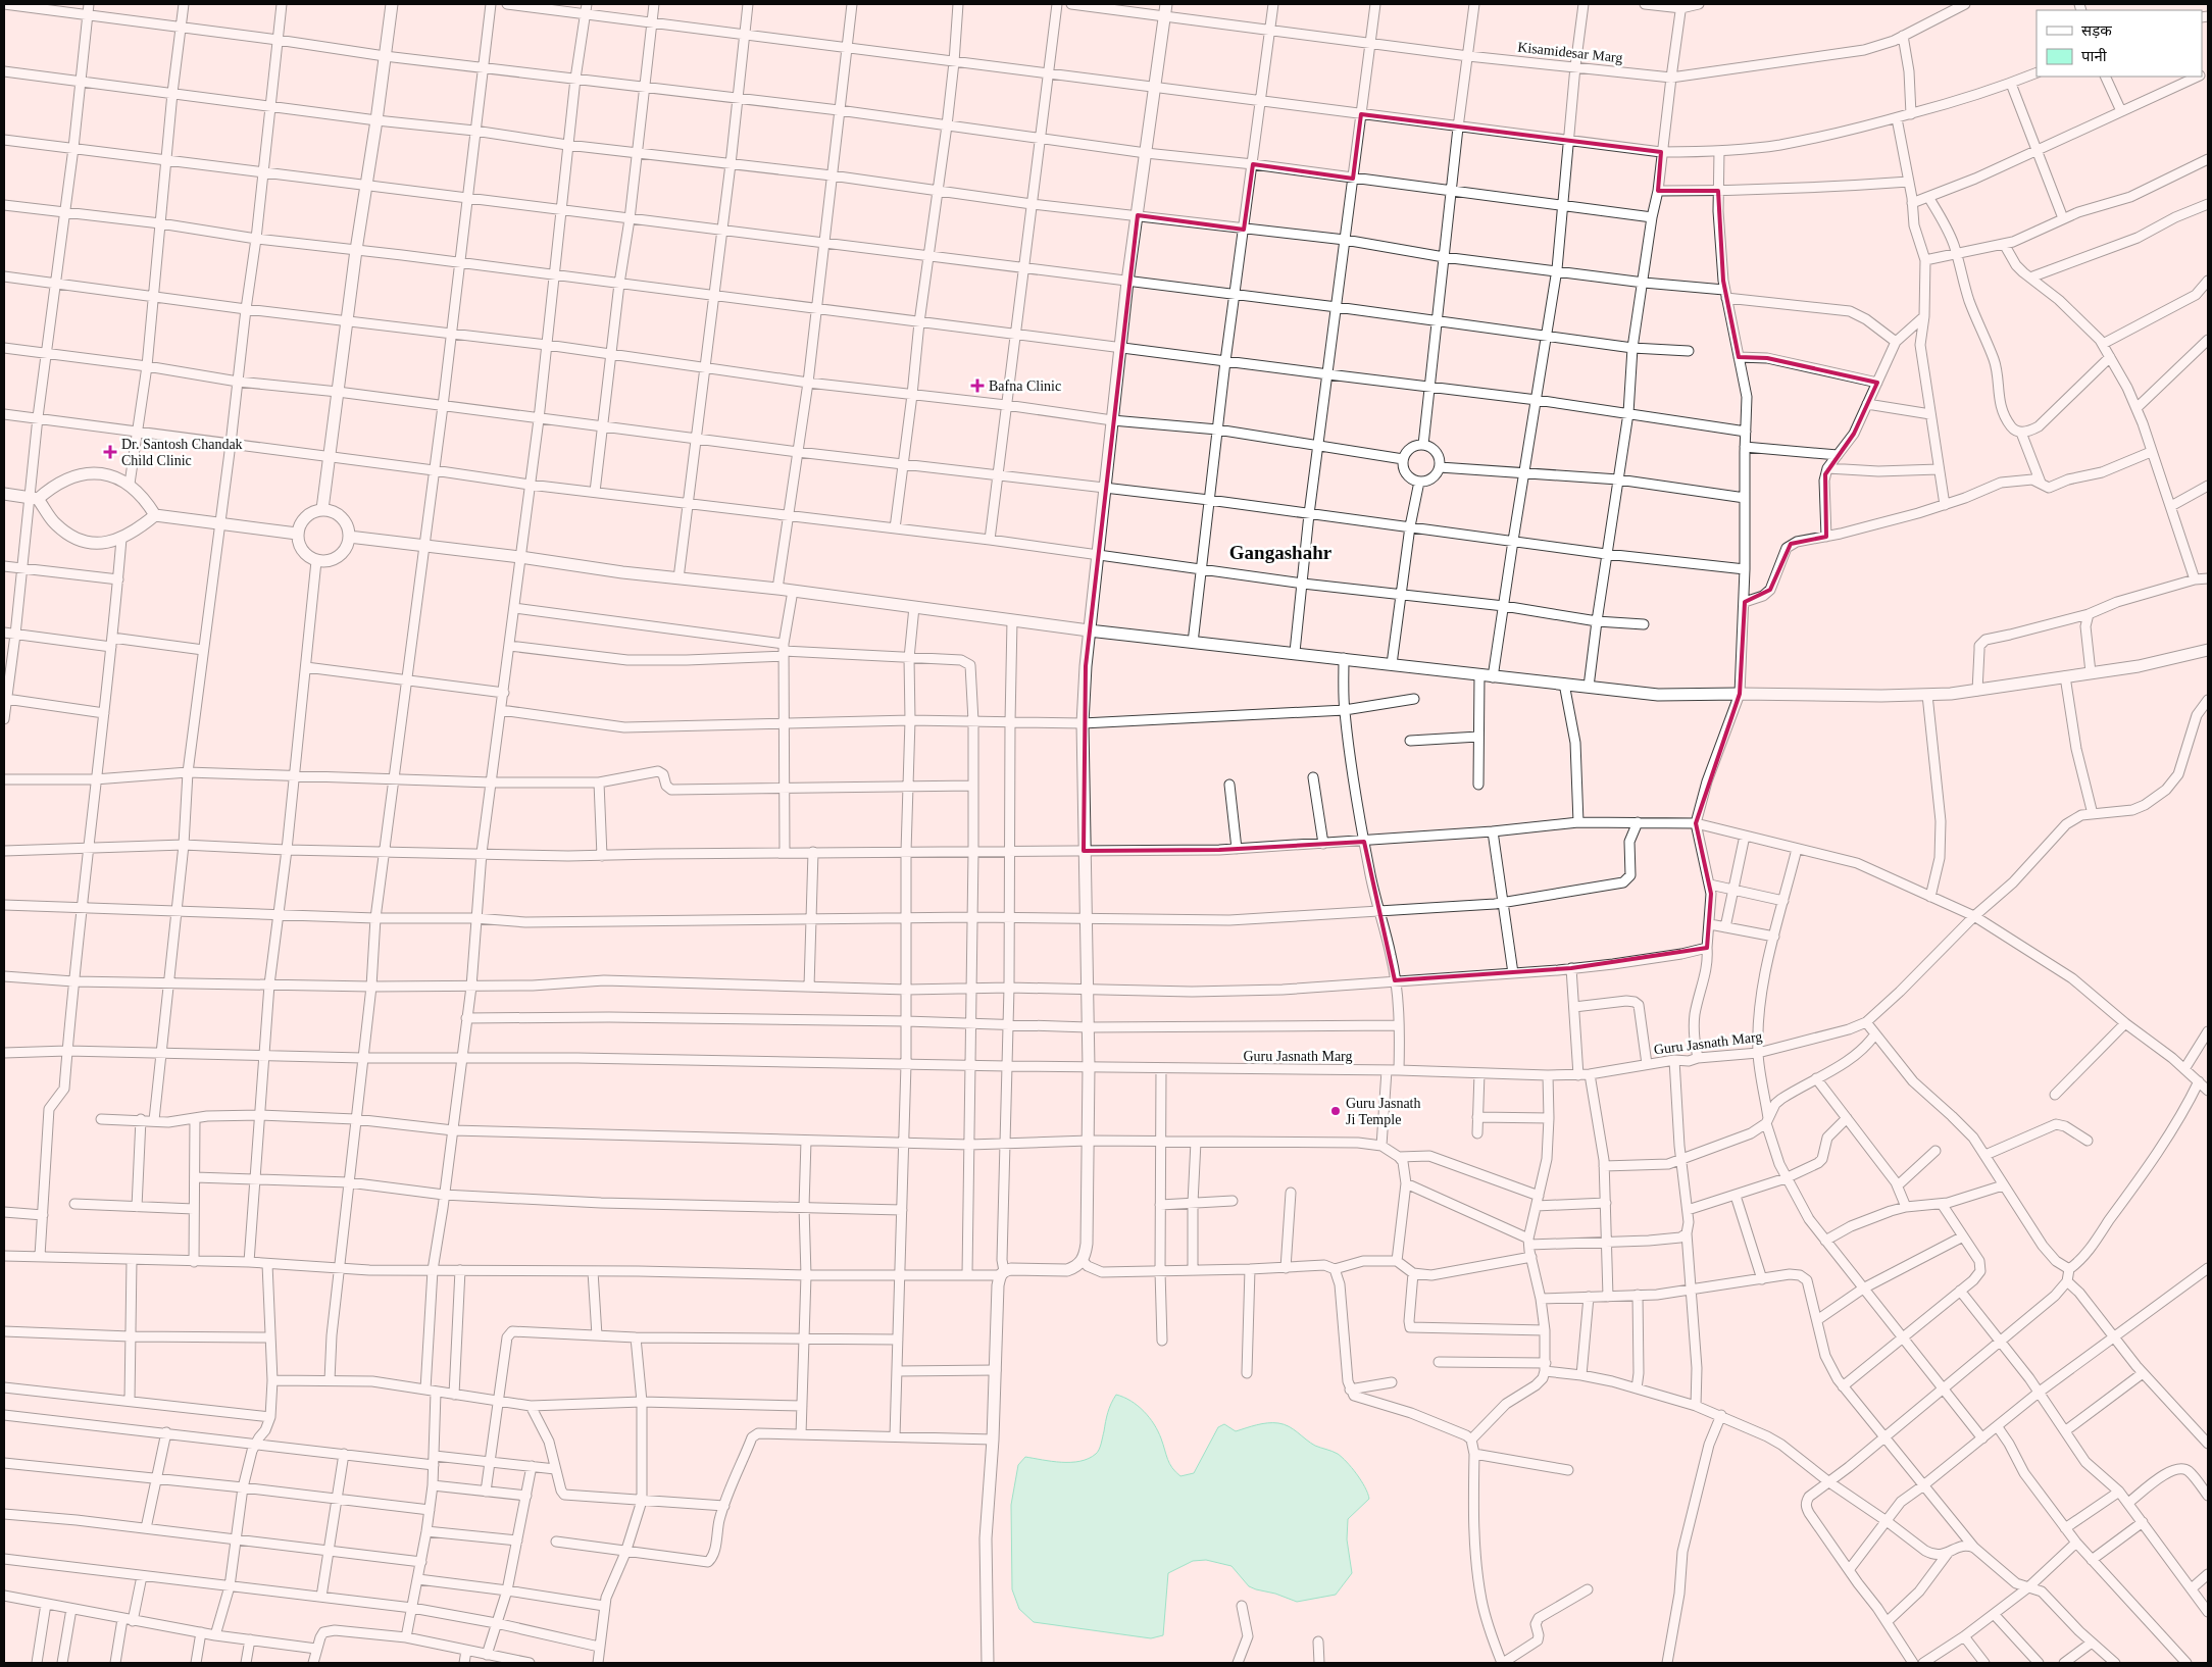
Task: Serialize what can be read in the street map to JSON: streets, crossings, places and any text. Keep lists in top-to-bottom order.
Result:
{
  "streets": {
    "street": ["Kisamidesar Marg", "Guru Jasnath Marg"]
  },
  "districts": ["Gangashahr"],
  "places": {
    "health": ["Bafna Clinic", "Dr. Santosh Chandak Child Clinic"],
    "other": ["Guru Jasnath Ji Temple"]
  },
  "legend": ["सड़क", "पानी"]
}
